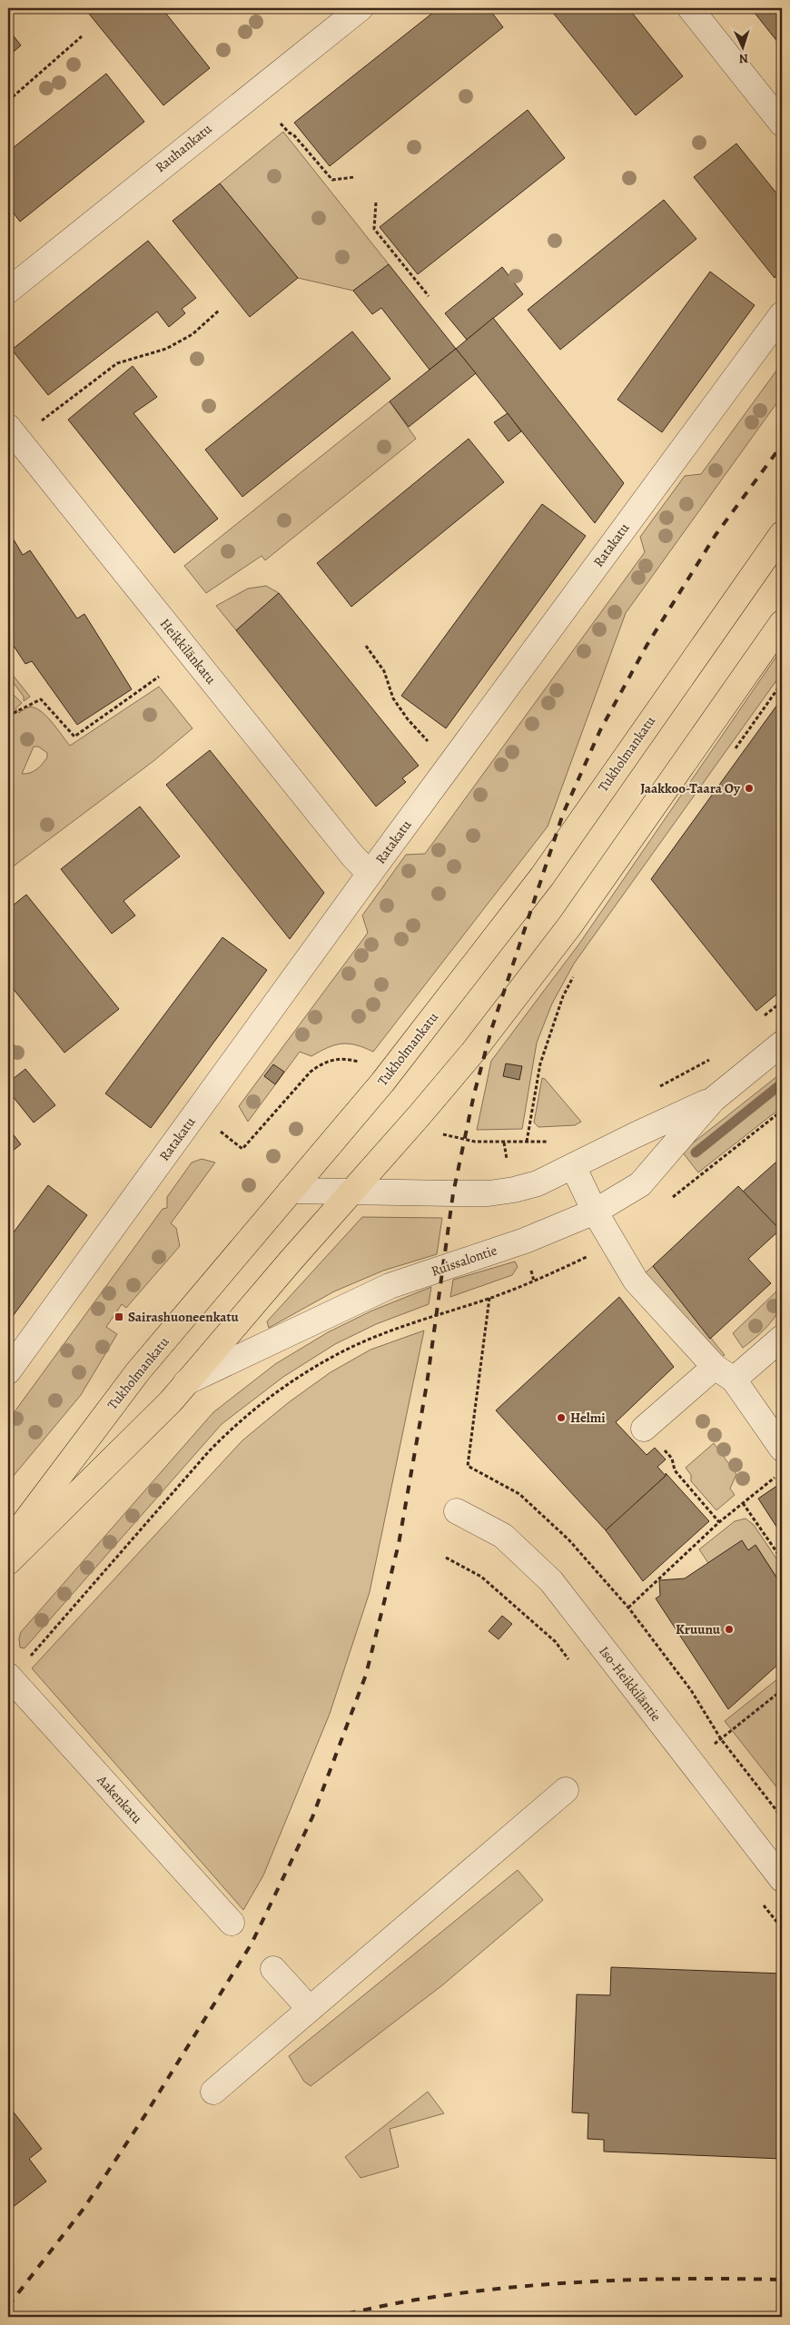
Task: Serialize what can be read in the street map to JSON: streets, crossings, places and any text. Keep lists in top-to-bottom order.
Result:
{
  "streets": {
    "main road": ["Tukholmankatu"],
    "street": [
      "Rauhankatu",
      "Ratakatu",
      "Heikkilänkatu",
      "Ruissalontie",
      "Iso-Heikkiläntie",
      "Aakenkatu"
    ]
  },
  "crossings": [
    ["Ratakatu", "Heikkilänkatu"],
    ["Tukholmankatu", "Ruissalontie"]
  ],
  "places": {
    "other": ["Jaakkoo-Taara Oy", "Helmi", "Kruunu"],
    "transit": ["Sairashuoneenkatu"]
  },
  "north": "bottom"
}
